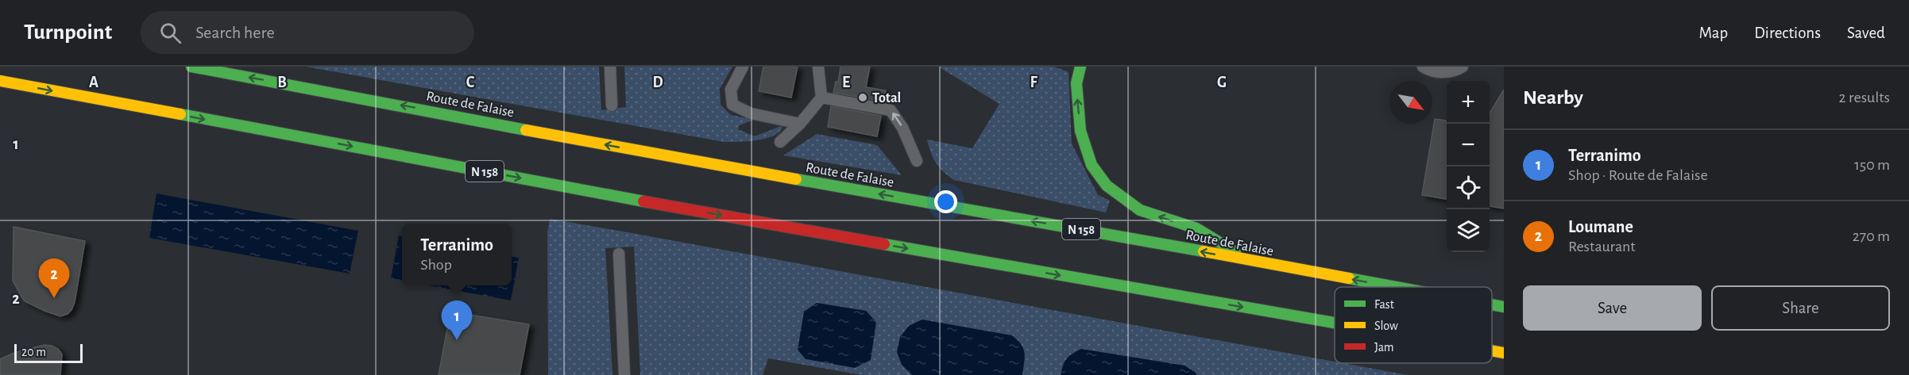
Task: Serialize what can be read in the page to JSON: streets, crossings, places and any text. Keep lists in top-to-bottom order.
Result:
{
  "streets": {
    "highway": ["Route de Falaise", "N 158"]
  },
  "crossings": [
    ["Route de Falaise", "N 158"]
  ],
  "places": ["Total"],
  "legend": ["Fast", "Slow", "Jam"],
  "scale_bar": "20 m",
  "north": "bottom right",
  "page": {
    "header": "Turnpoint",
    "search": "Search here",
    "nav": ["Map", "Directions", "Saved"],
    "heading": ["Nearby", "2 results"],
    "map_buttons": ["+", "−"],
    "list": [
      {
        "mark": "1",
        "name": "Terranimo",
        "note": "Shop · Route de Falaise",
        "value": "150 m"
      },
      {
        "mark": "2",
        "name": "Loumane",
        "note": "Restaurant",
        "value": "270 m"
      }
    ],
    "popup": ["Terranimo", "Shop"],
    "pins": ["2", "1"],
    "buttons": ["Save", "Share"],
    "scale": "20 m"
  },
  "grid": {
    "columns": [
      "A",
      "B",
      "C",
      "D",
      "E",
      "F",
      "G"
    ],
    "rows": ["1", "2"]
  }
}
